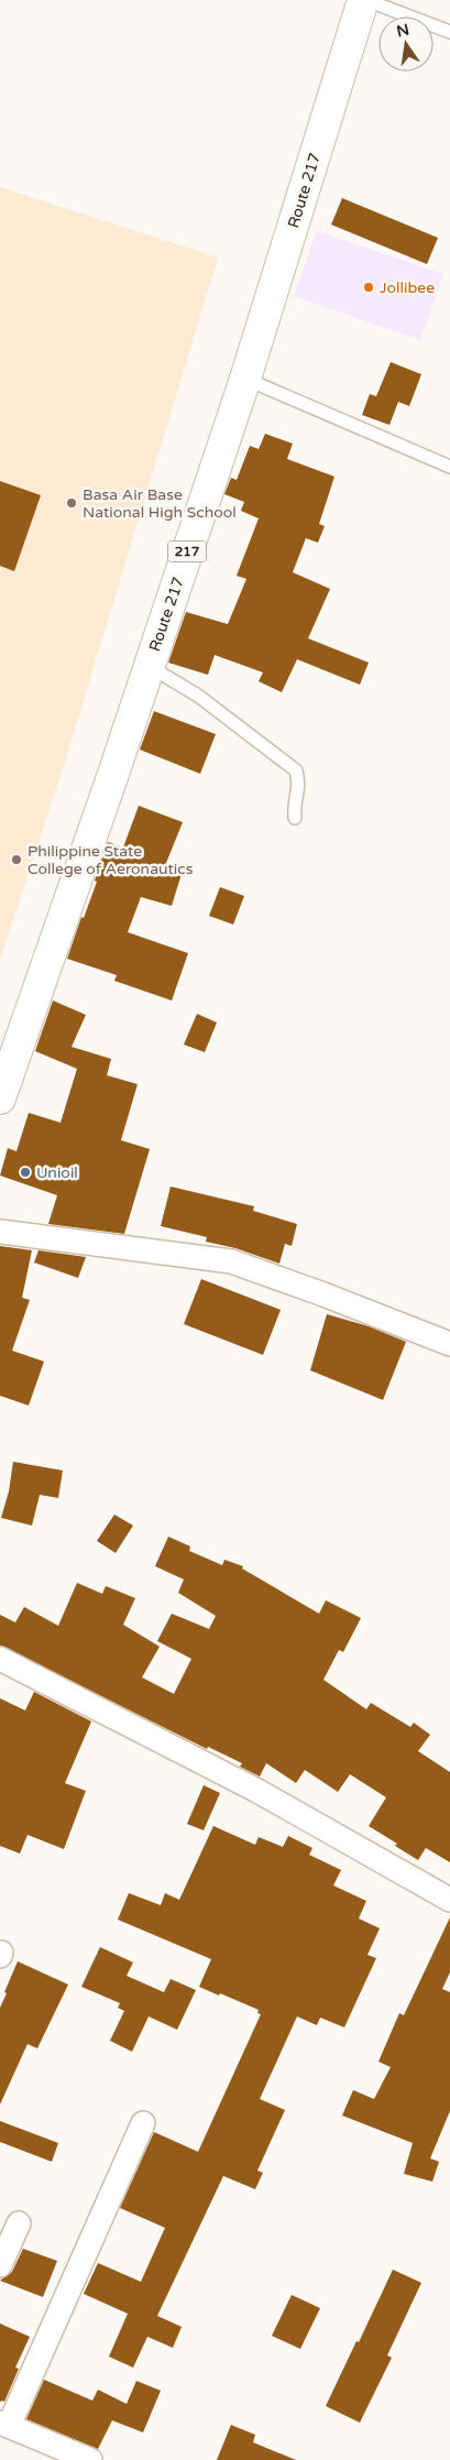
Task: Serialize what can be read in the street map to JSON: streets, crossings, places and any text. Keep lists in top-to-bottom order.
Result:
{
  "streets": {
    "main road": ["Route 217", "217"]
  },
  "places": [
    "Jollibee",
    "Basa Air Base National High School",
    "Philippine State College of Aeronautics",
    "Unioil"
  ],
  "north": "top"
}
